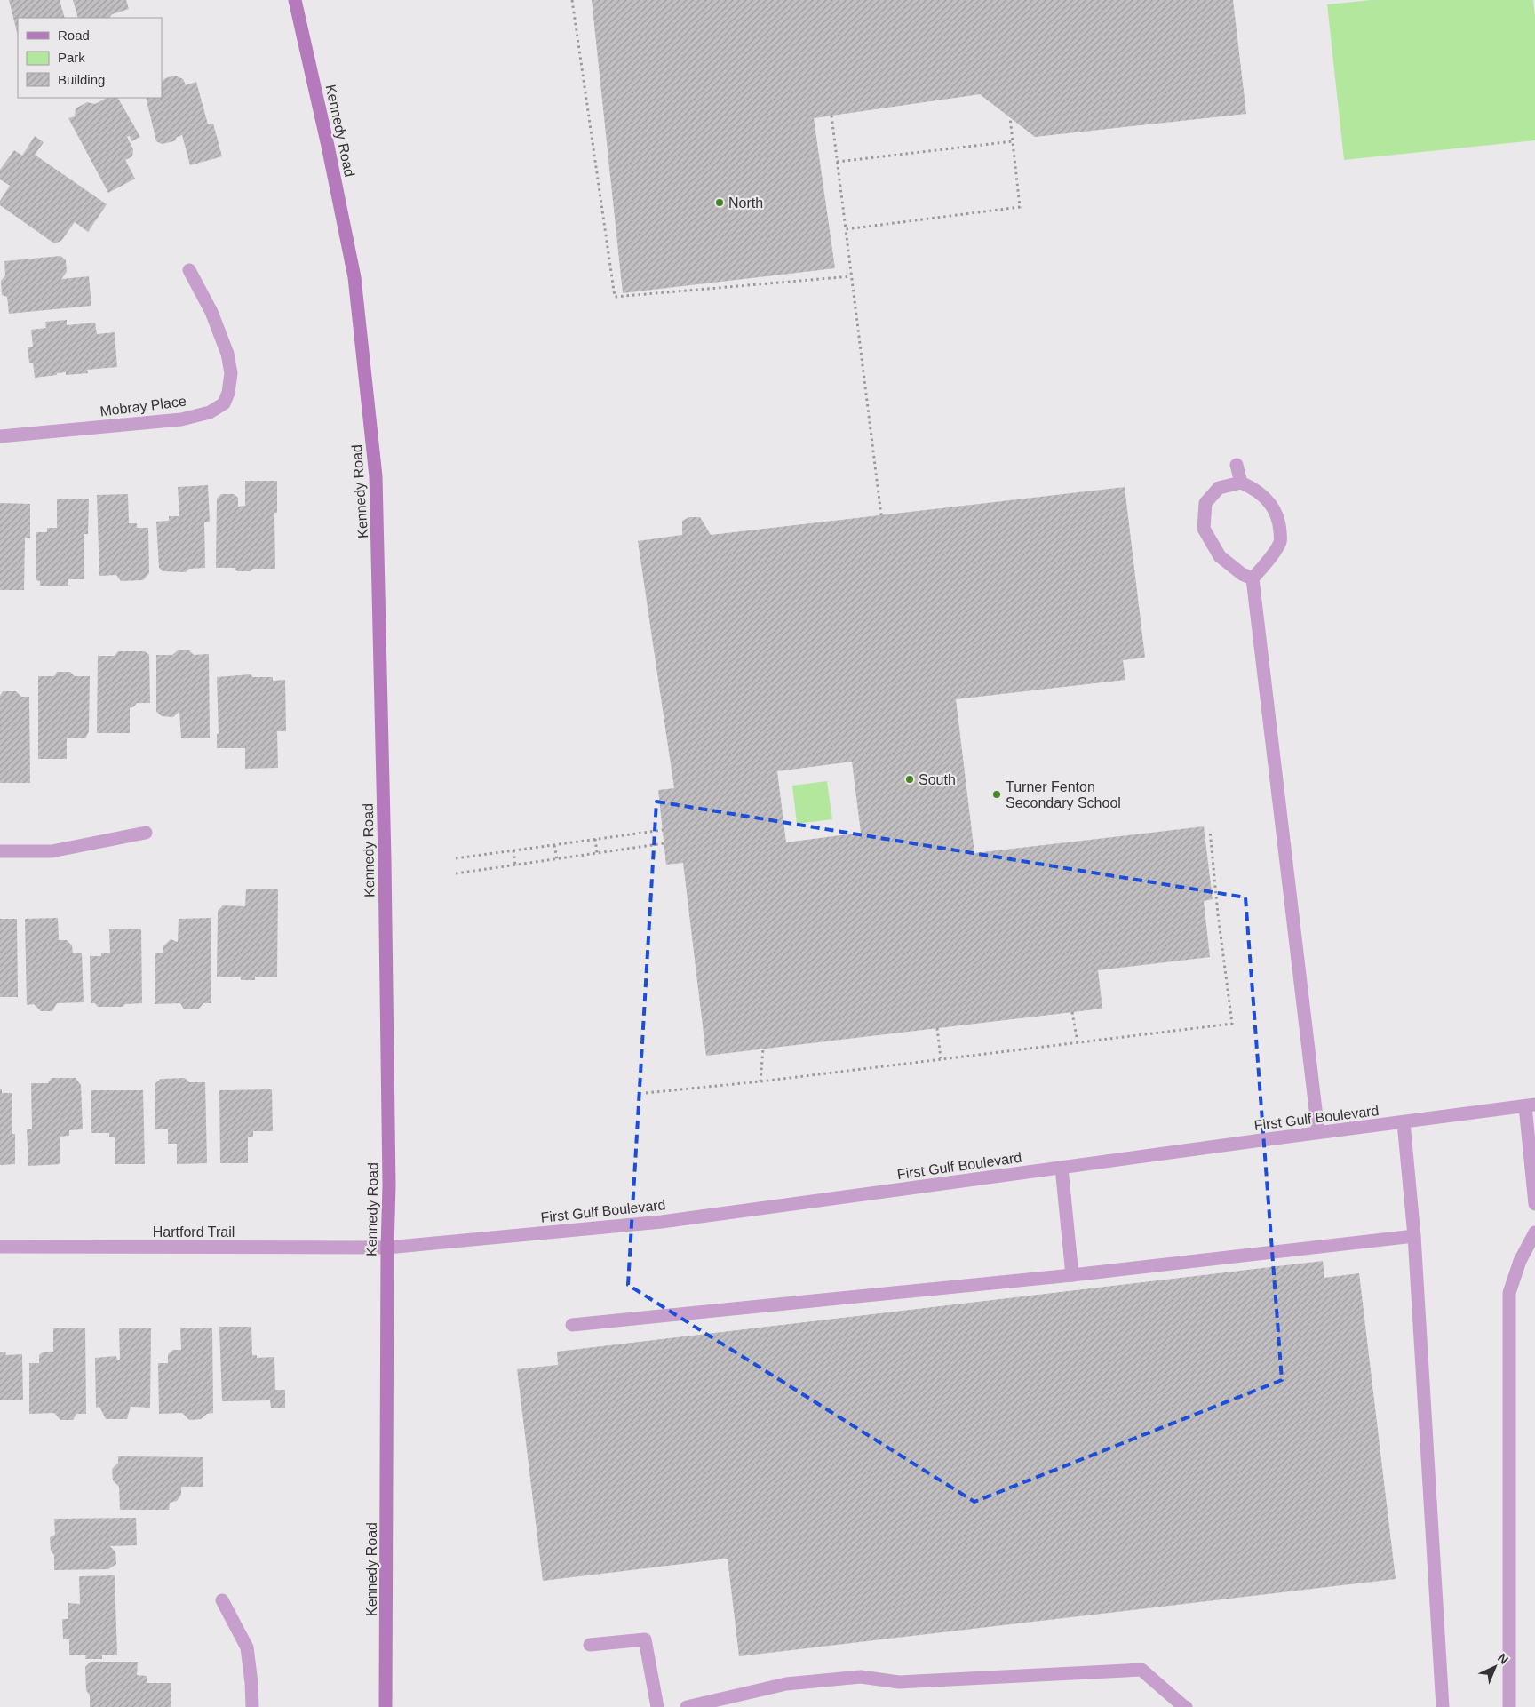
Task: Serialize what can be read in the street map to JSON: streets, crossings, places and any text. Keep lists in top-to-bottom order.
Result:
{
  "streets": {
    "main road": ["Kennedy Road"],
    "street": ["Mobray Place", "First Gulf Boulevard", "Hartford Trail"]
  },
  "crossings": [
    ["Kennedy Road", "First Gulf Boulevard"],
    ["Kennedy Road", "Hartford Trail"],
    ["First Gulf Boulevard", "Hartford Trail"]
  ],
  "places": ["North", "South", "Turner Fenton Secondary School"],
  "legend": ["Road", "Park", "Building"],
  "north": "top right"
}
